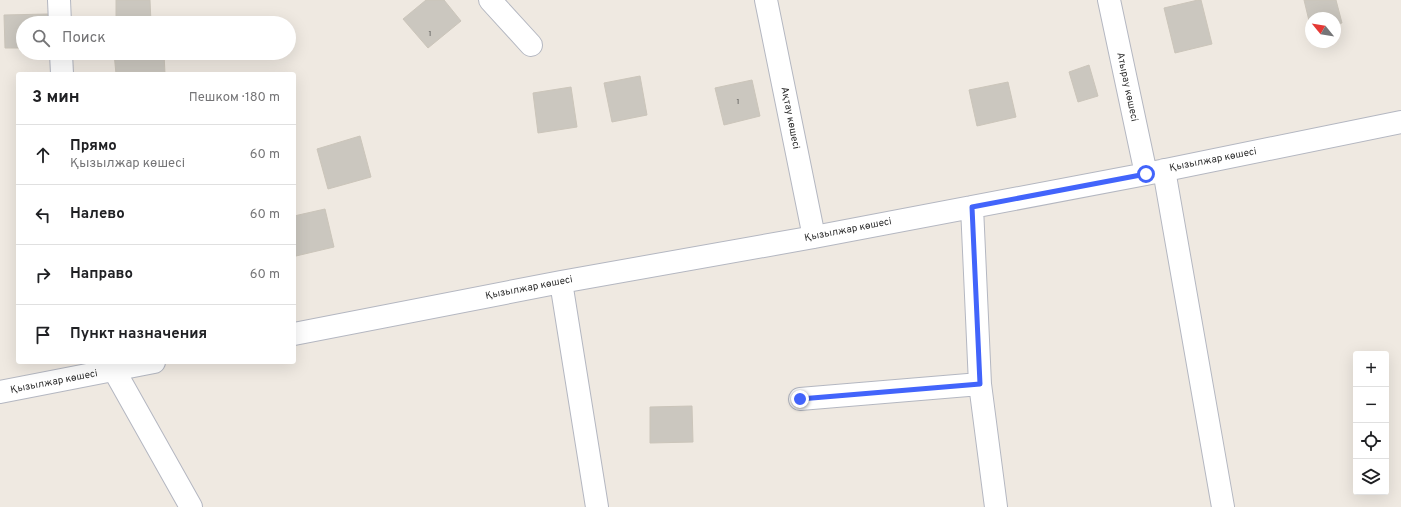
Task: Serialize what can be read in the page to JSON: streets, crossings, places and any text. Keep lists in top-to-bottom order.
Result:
{
  "streets": {
    "street": ["Атырау көшесі", "Ақтау көшесі", "Қызылжар көшесі"]
  },
  "crossings": [
    ["Атырау көшесі", "Қызылжар көшесі"],
    ["Ақтау көшесі", "Қызылжар көшесі"]
  ],
  "house_numbers": ["1", "1"],
  "north": "top left",
  "page": {
    "search": "Поиск",
    "heading": ["3 мин", "Пешком · 180 m"],
    "list": [
      ["Прямо", "Қызылжар көшесі", "60 m"],
      ["Налево", "60 m"],
      ["Направо", "60 m"],
      "Пункт назначения"
    ],
    "map_buttons": ["+", "−"]
  }
}
